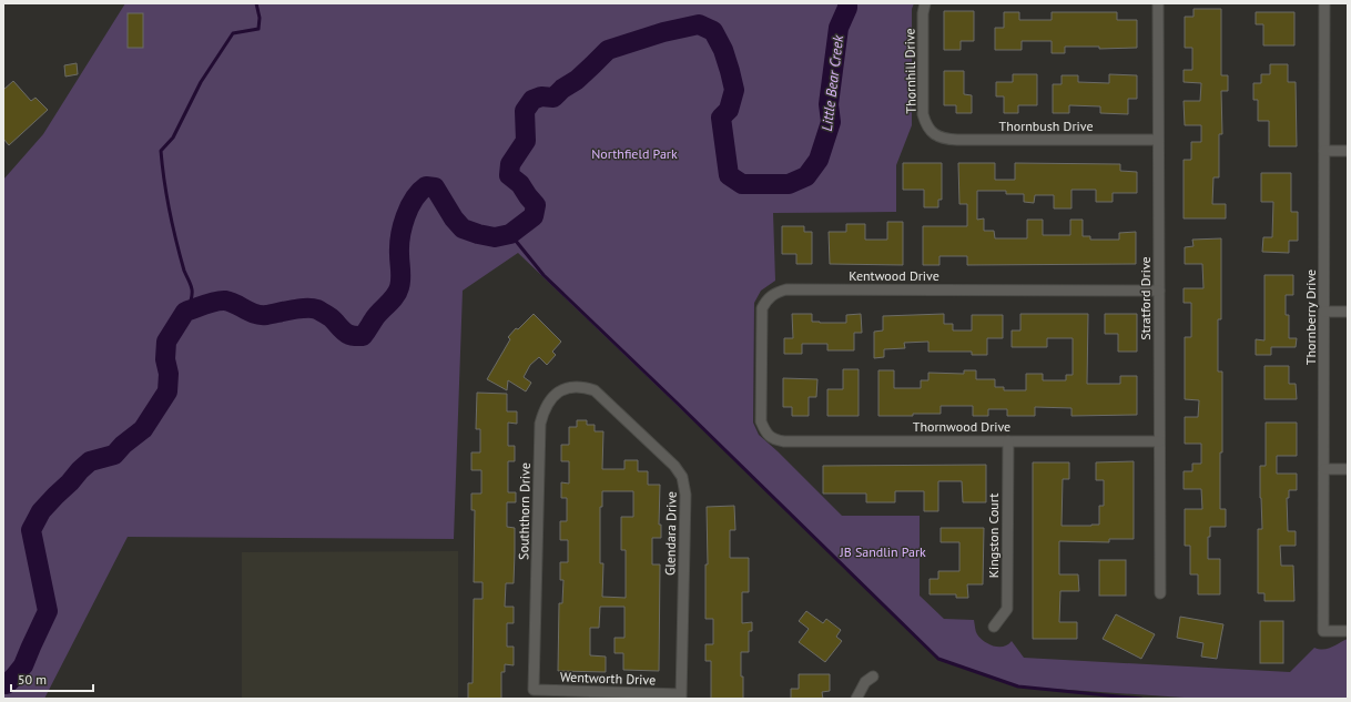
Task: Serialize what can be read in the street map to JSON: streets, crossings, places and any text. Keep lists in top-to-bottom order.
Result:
{
  "streets": {
    "street": [
      "Thornhill Drive",
      "Thornbush Drive",
      "Kentwood Drive",
      "Stratford Drive",
      "Thornberry Drive",
      "Thornwood Drive",
      "Souththorn Drive",
      "Glendara Drive",
      "Kingston Court",
      "Wentworth Drive"
    ]
  },
  "crossings": [
    ["Thornhill Drive", "Thornbush Drive"],
    ["Thornbush Drive", "Stratford Drive"],
    ["Kentwood Drive", "Stratford Drive"],
    ["Kentwood Drive", "Thornwood Drive"],
    ["Stratford Drive", "Thornwood Drive"],
    ["Thornwood Drive", "Kingston Court"],
    ["Souththorn Drive", "Glendara Drive"],
    ["Souththorn Drive", "Wentworth Drive"],
    ["Glendara Drive", "Wentworth Drive"]
  ],
  "water": ["Little Bear Creek"],
  "parks": ["Northfield Park", "JB Sandlin Park"],
  "scale_bar": "50 m"
}
